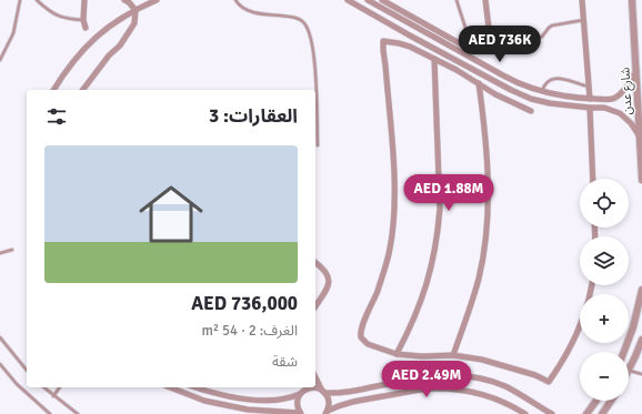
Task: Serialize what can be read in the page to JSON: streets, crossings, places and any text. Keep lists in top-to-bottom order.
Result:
{
  "streets": {
    "street": ["شارع عدن"]
  },
  "page": {
    "price": ["AED 736K", "AED 1.88M", "AED 2.49M"],
    "heading": "العقارات: 3",
    "list": [
      {
        "name": "AED 736,000",
        "note": "الغرف: 2 · 54 m² · شقة"
      }
    ],
    "map_buttons": ["+", "−"]
  }
}
